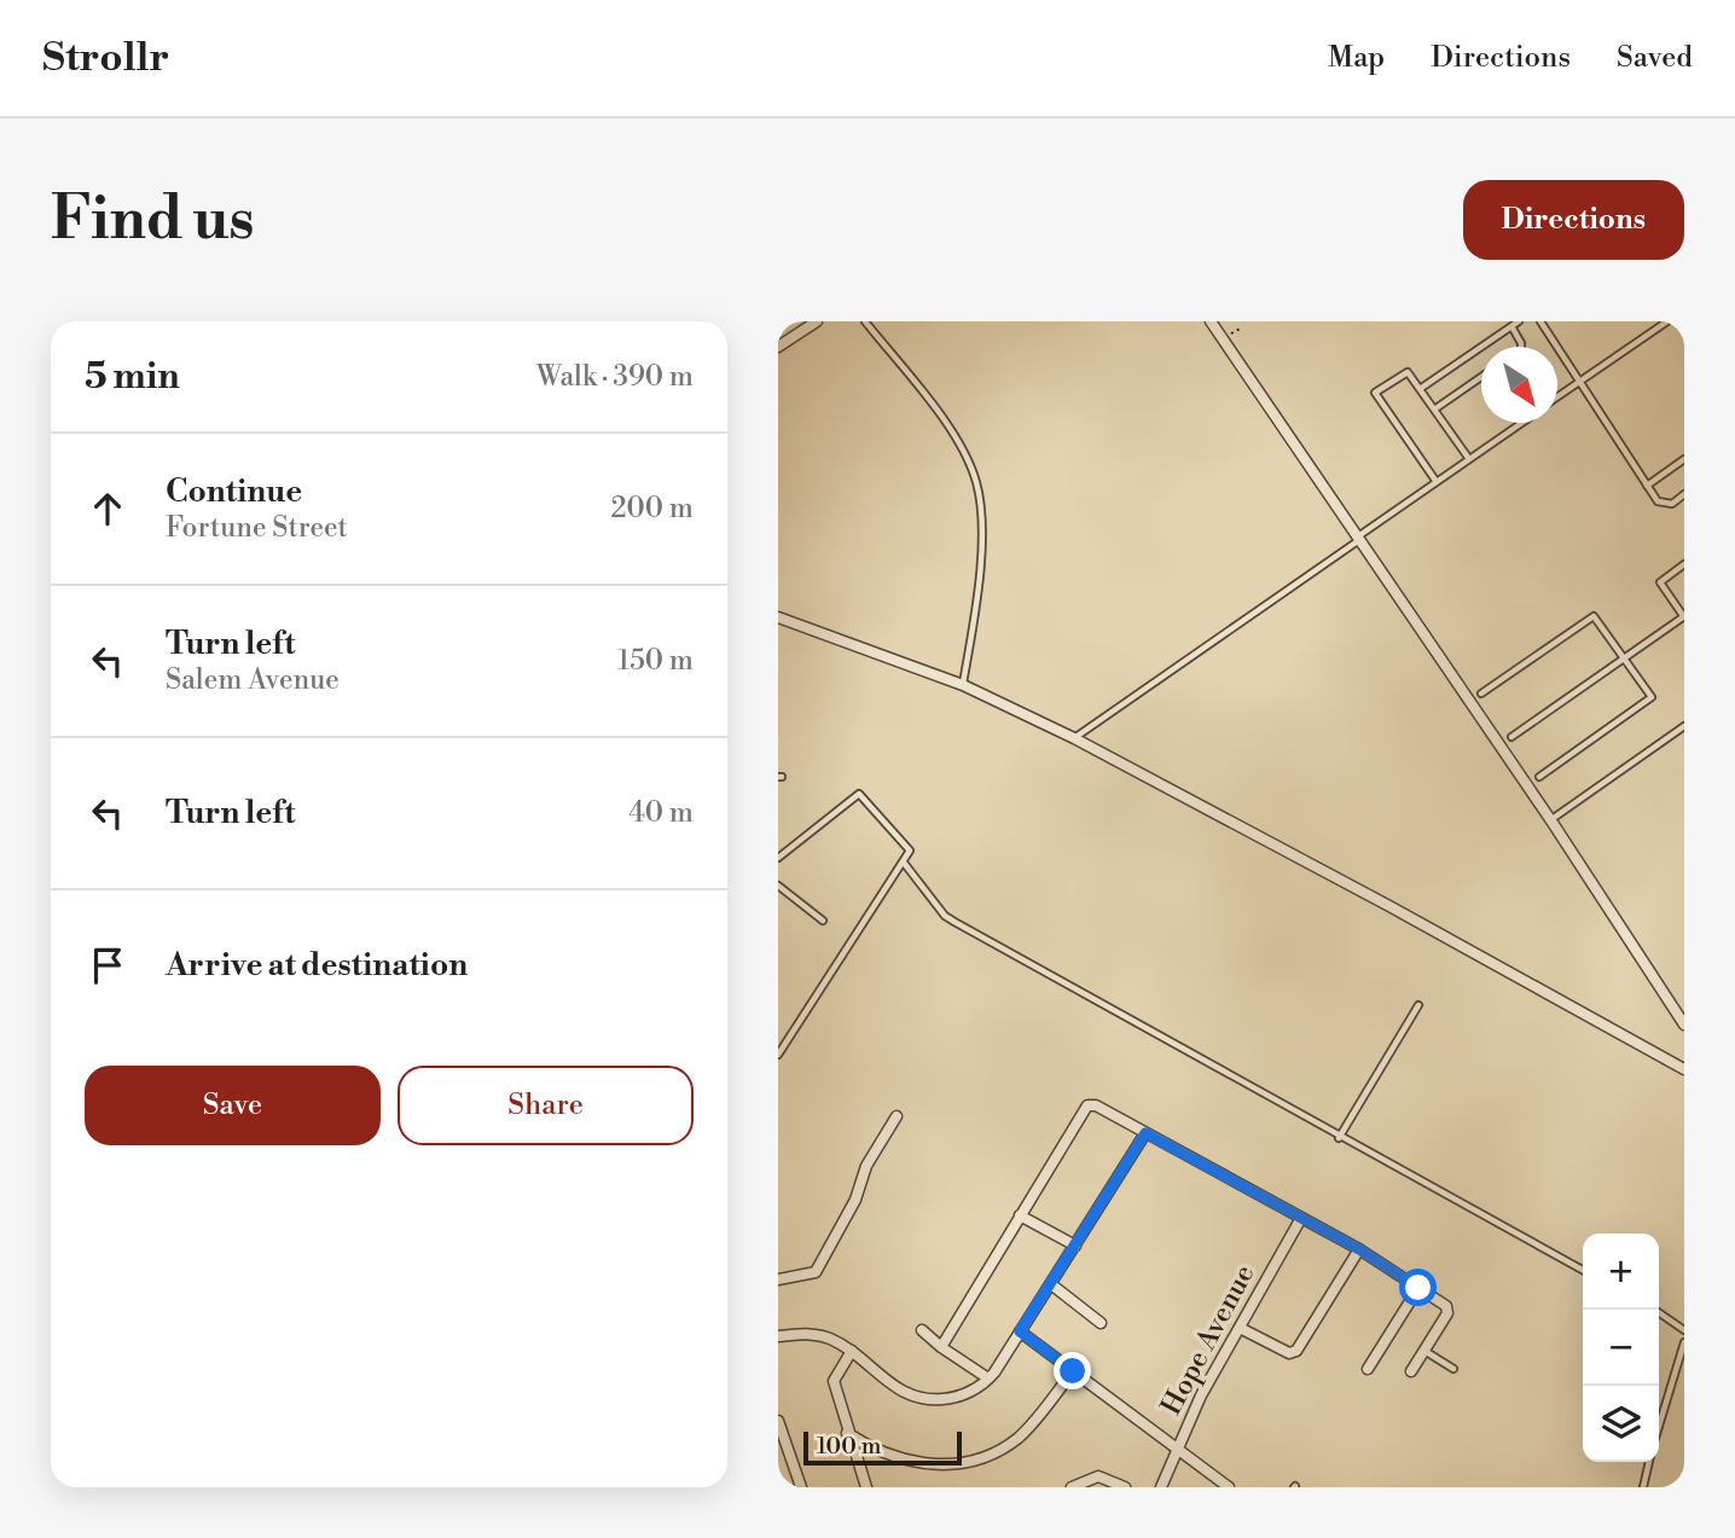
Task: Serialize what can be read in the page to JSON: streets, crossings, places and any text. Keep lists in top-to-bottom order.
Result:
{
  "streets": {
    "street": ["Hope Avenue"]
  },
  "scale_bar": "100 m",
  "north": "bottom right",
  "page": {
    "header": "Strollr",
    "nav": ["Map", "Directions", "Saved"],
    "buttons": [
      "Directions",
      ["Save", "Share"]
    ],
    "title": "Find us",
    "heading": ["5 min", "Walk · 390 m"],
    "list": [
      ["Continue", "Fortune Street", "200 m"],
      ["Turn left", "Salem Avenue", "150 m"],
      ["Turn left", "40 m"],
      "Arrive at destination"
    ],
    "map_buttons": ["+", "−"],
    "scale": "100 m"
  }
}
